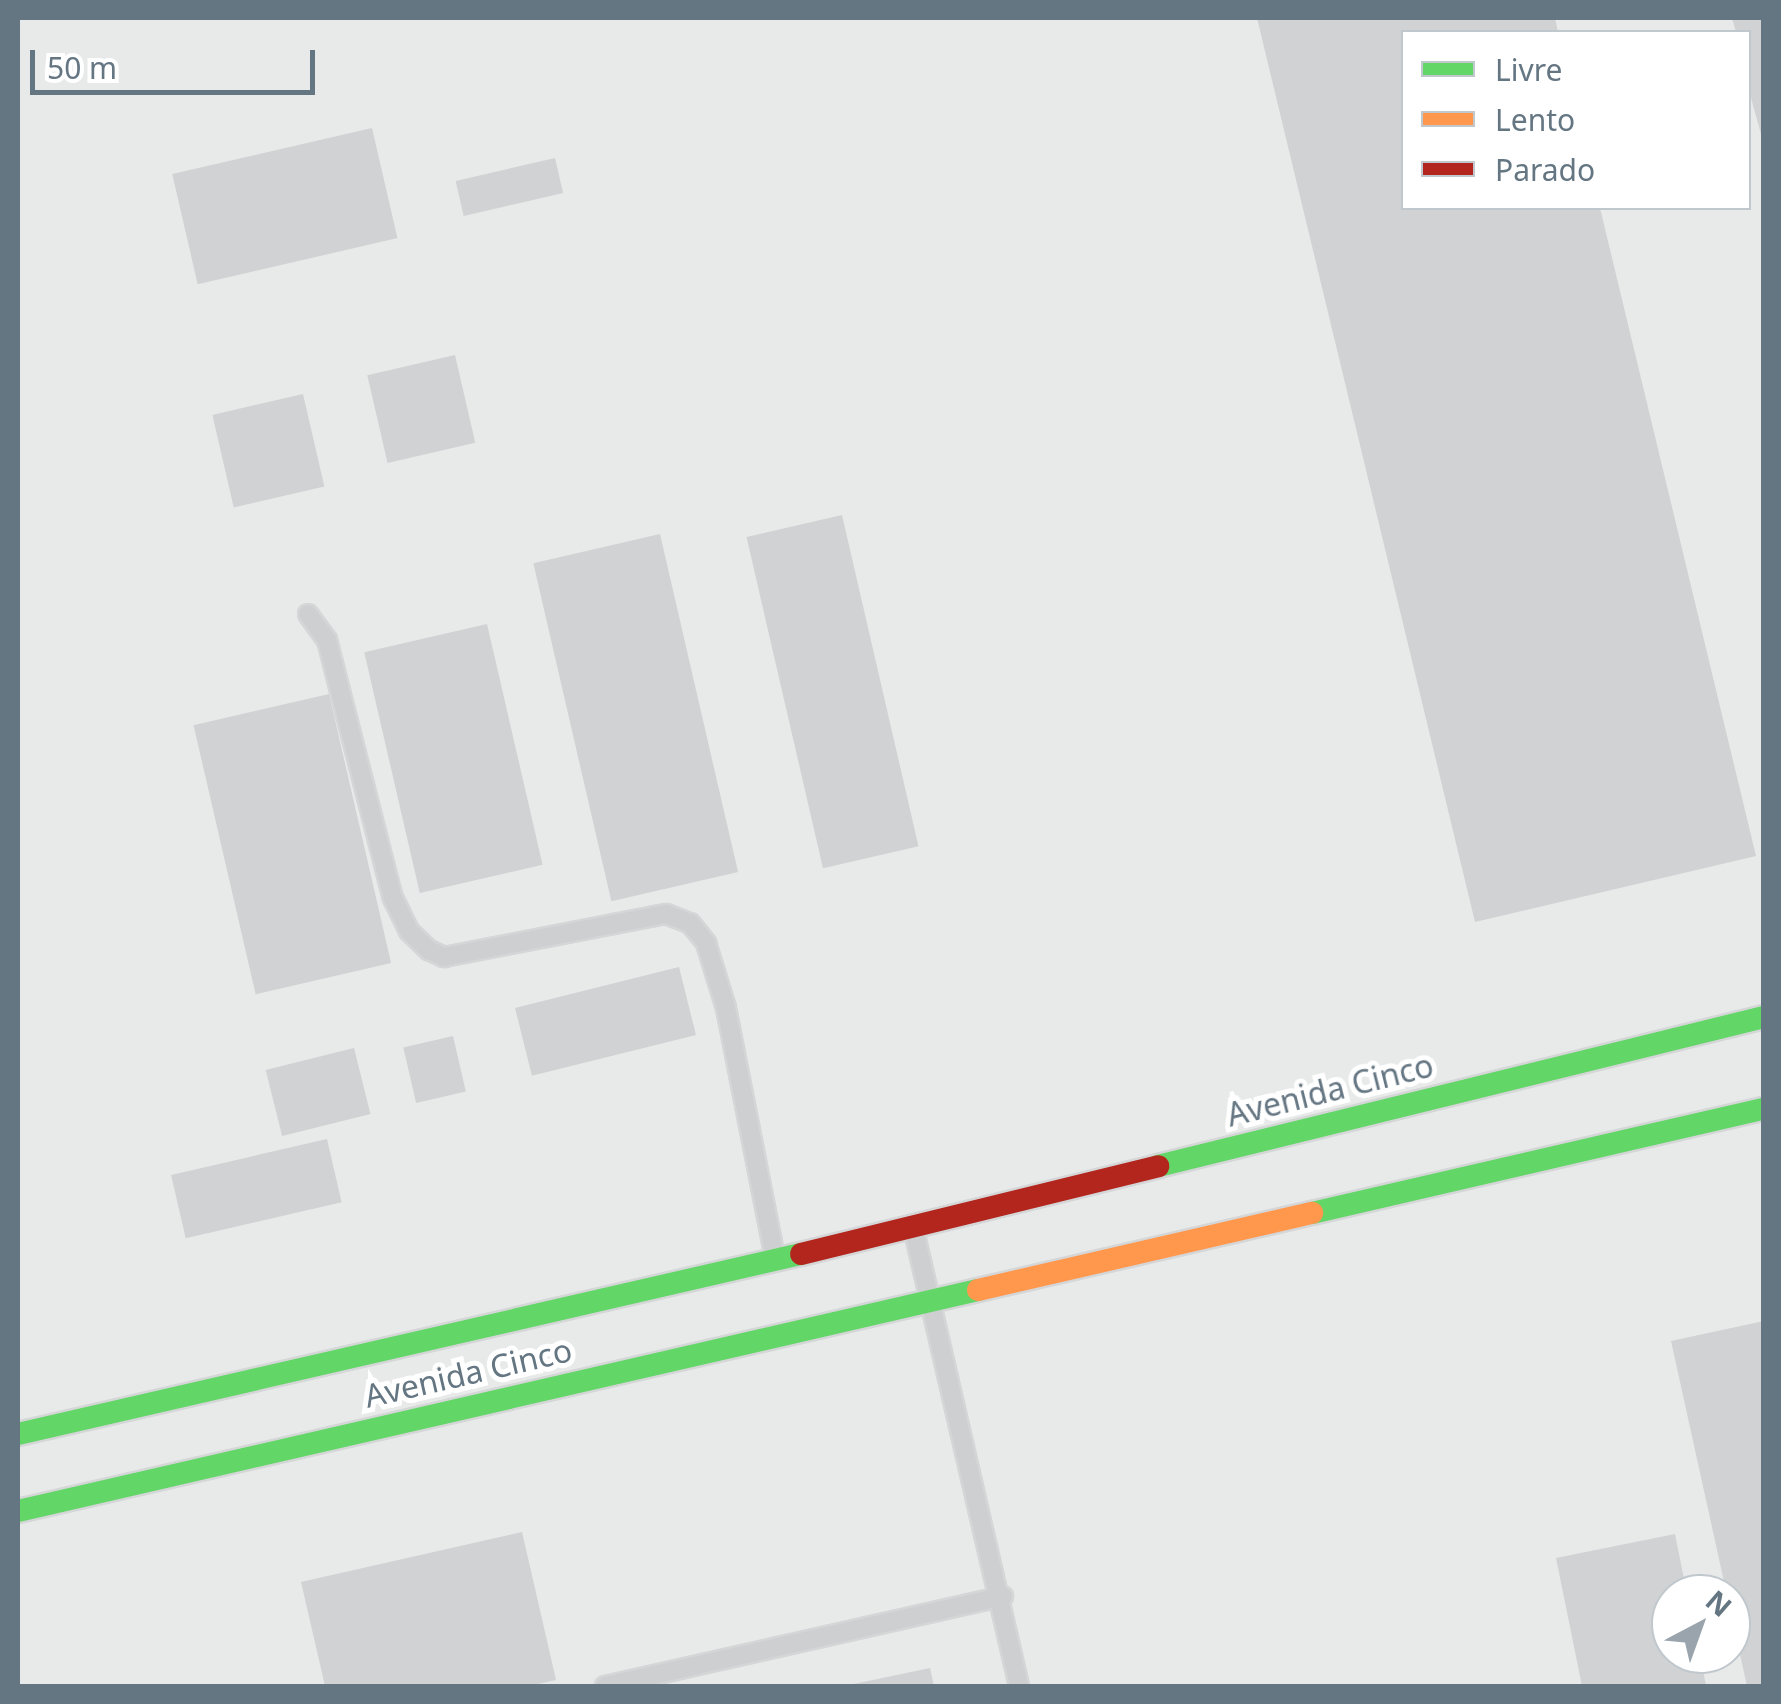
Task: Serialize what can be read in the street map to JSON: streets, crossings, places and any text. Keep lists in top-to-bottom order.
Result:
{
  "streets": {
    "street": ["Avenida Cinco"]
  },
  "legend": ["Livre", "Lento", "Parado"],
  "scale_bar": "50 m",
  "north": "top right"
}
